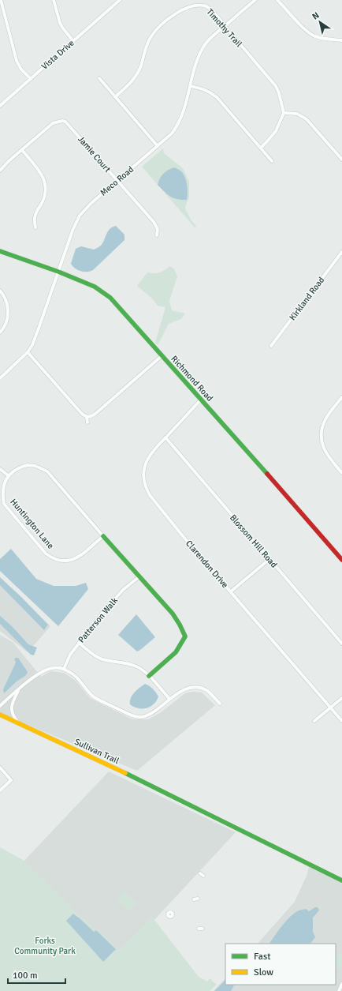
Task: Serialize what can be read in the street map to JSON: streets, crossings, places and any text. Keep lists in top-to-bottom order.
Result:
{
  "streets": {
    "street": [
      "Timothy Trail",
      "Vista Drive",
      "Jamie Court",
      "Meco Road",
      "Kirkland Road",
      "Richmond Road",
      "Huntington Lane",
      "Blossom Hill Road",
      "Clarendon Drive",
      "Patterson Walk",
      "Sullivan Trail"
    ]
  },
  "crossings": [
    ["Timothy Trail", "Meco Road"],
    ["Jamie Court", "Meco Road"],
    ["Meco Road", "Richmond Road"],
    ["Richmond Road", "Clarendon Drive"],
    ["Blossom Hill Road", "Clarendon Drive"]
  ],
  "parks": ["Forks Community Park"],
  "legend": ["Fast", "Slow"],
  "scale_bar": "100 m",
  "north": "top left"
}
